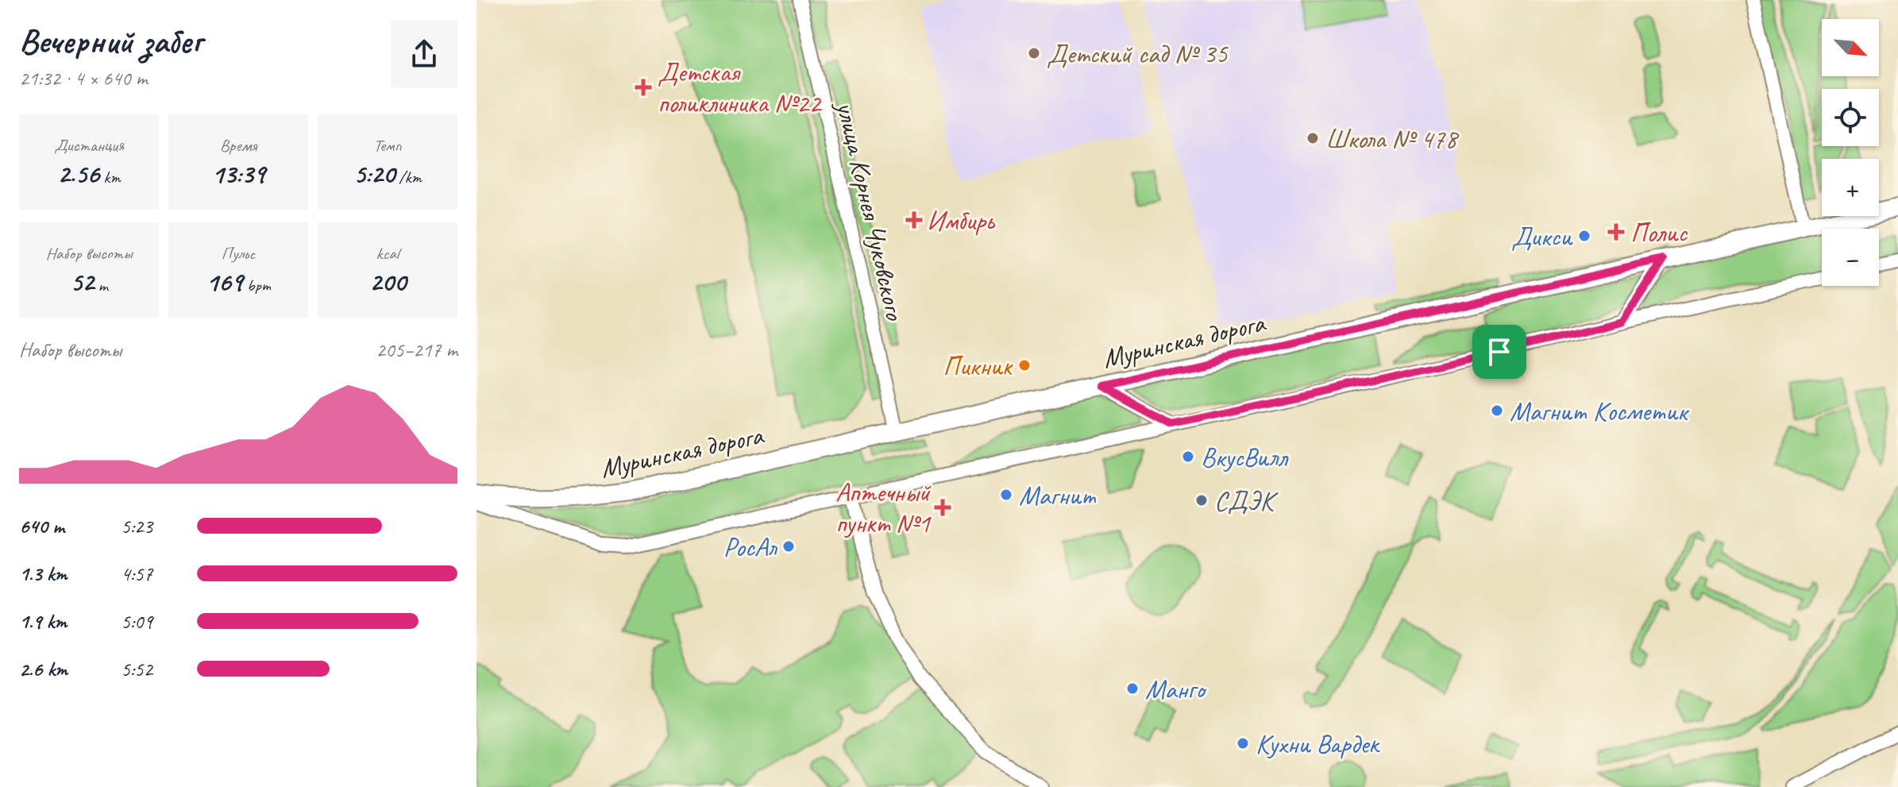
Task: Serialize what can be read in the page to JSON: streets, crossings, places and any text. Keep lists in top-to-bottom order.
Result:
{
  "streets": {
    "street": ["улица Корнея Чуковского", "Муринская дорога"]
  },
  "crossings": [
    ["улица Корнея Чуковского", "Муринская дорога"]
  ],
  "places": {
    "other": [
      "Детский сад № 35",
      "Школа № 478",
      "Дикси",
      "Пикник",
      "Магнит Косметик",
      "ВкусВилл",
      "Магнит",
      "СДЭК",
      "РосАл",
      "Манго",
      "Кухни Вардек"
    ],
    "health": [
      "Детская поликлиника №22",
      "Имбирь",
      "Полис",
      "Аптечный пункт №1"
    ]
  },
  "north": "bottom right",
  "page": {
    "heading": ["Вечерний забег", "21:32 · 4 × 640 m"],
    "map_buttons": ["+", "−"],
    "stats": [
      ["Дистанция", "2.56 km"],
      ["Время", "13:39"],
      ["Темп", "5:20 /km"],
      ["Набор высоты", "52 m"],
      ["Пульс", "169 bpm"],
      ["kcal", "200"]
    ],
    "chart": ["Набор высоты", "205–217 m"],
    "list": [
      {
        "name": "640 m",
        "note": "5:23"
      },
      {
        "name": "1.3 km",
        "note": "4:57"
      },
      {
        "name": "1.9 km",
        "note": "5:09"
      },
      {
        "name": "2.6 km",
        "note": "5:52"
      }
    ]
  }
}
